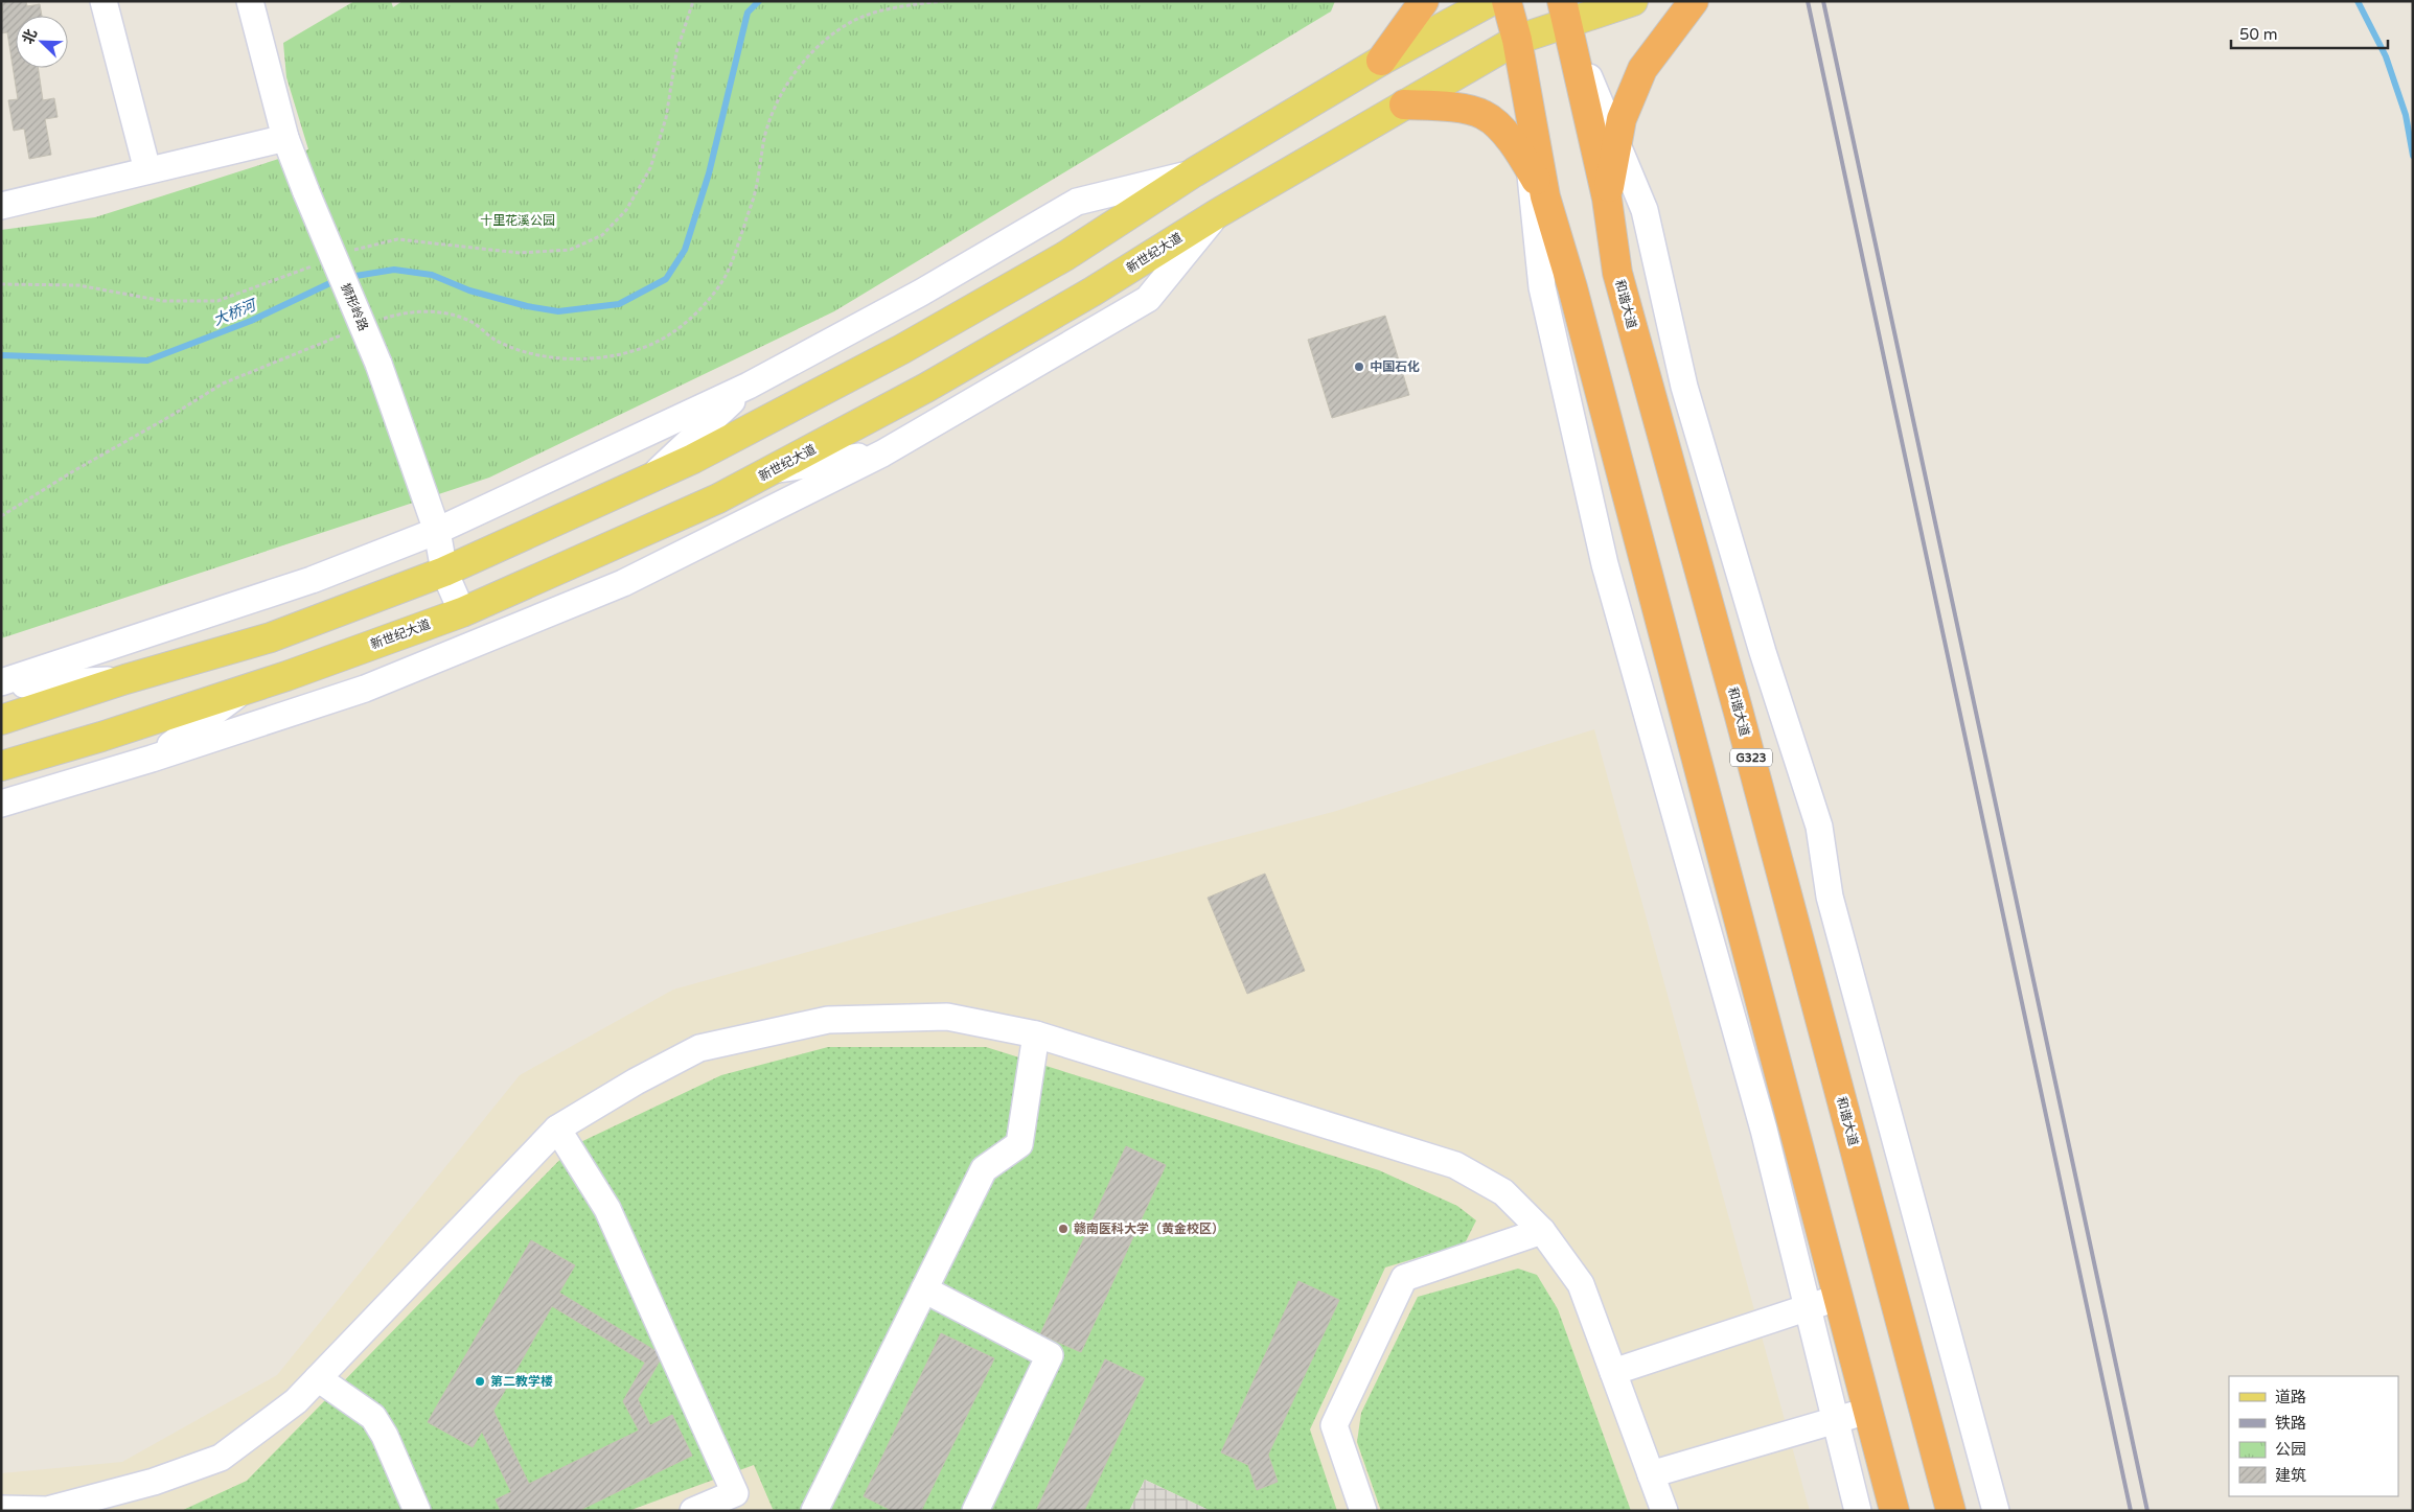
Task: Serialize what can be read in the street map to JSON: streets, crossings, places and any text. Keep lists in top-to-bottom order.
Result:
{
  "streets": {
    "highway": ["和谐大道", "G323"],
    "main road": ["新世纪大道"],
    "street": ["狮形岭路"]
  },
  "crossings": [
    ["新世纪大道", "和谐大道"],
    ["新世纪大道", "狮形岭路"]
  ],
  "water": ["大桥河"],
  "parks": ["十里花溪公园"],
  "places": ["中国石化", "赣南医科大学（黄金校区）", "第二教学楼"],
  "legend": [
    "道路",
    "铁路",
    "公园",
    "建筑"
  ],
  "scale_bar": "50 m",
  "north": "top left"
}
